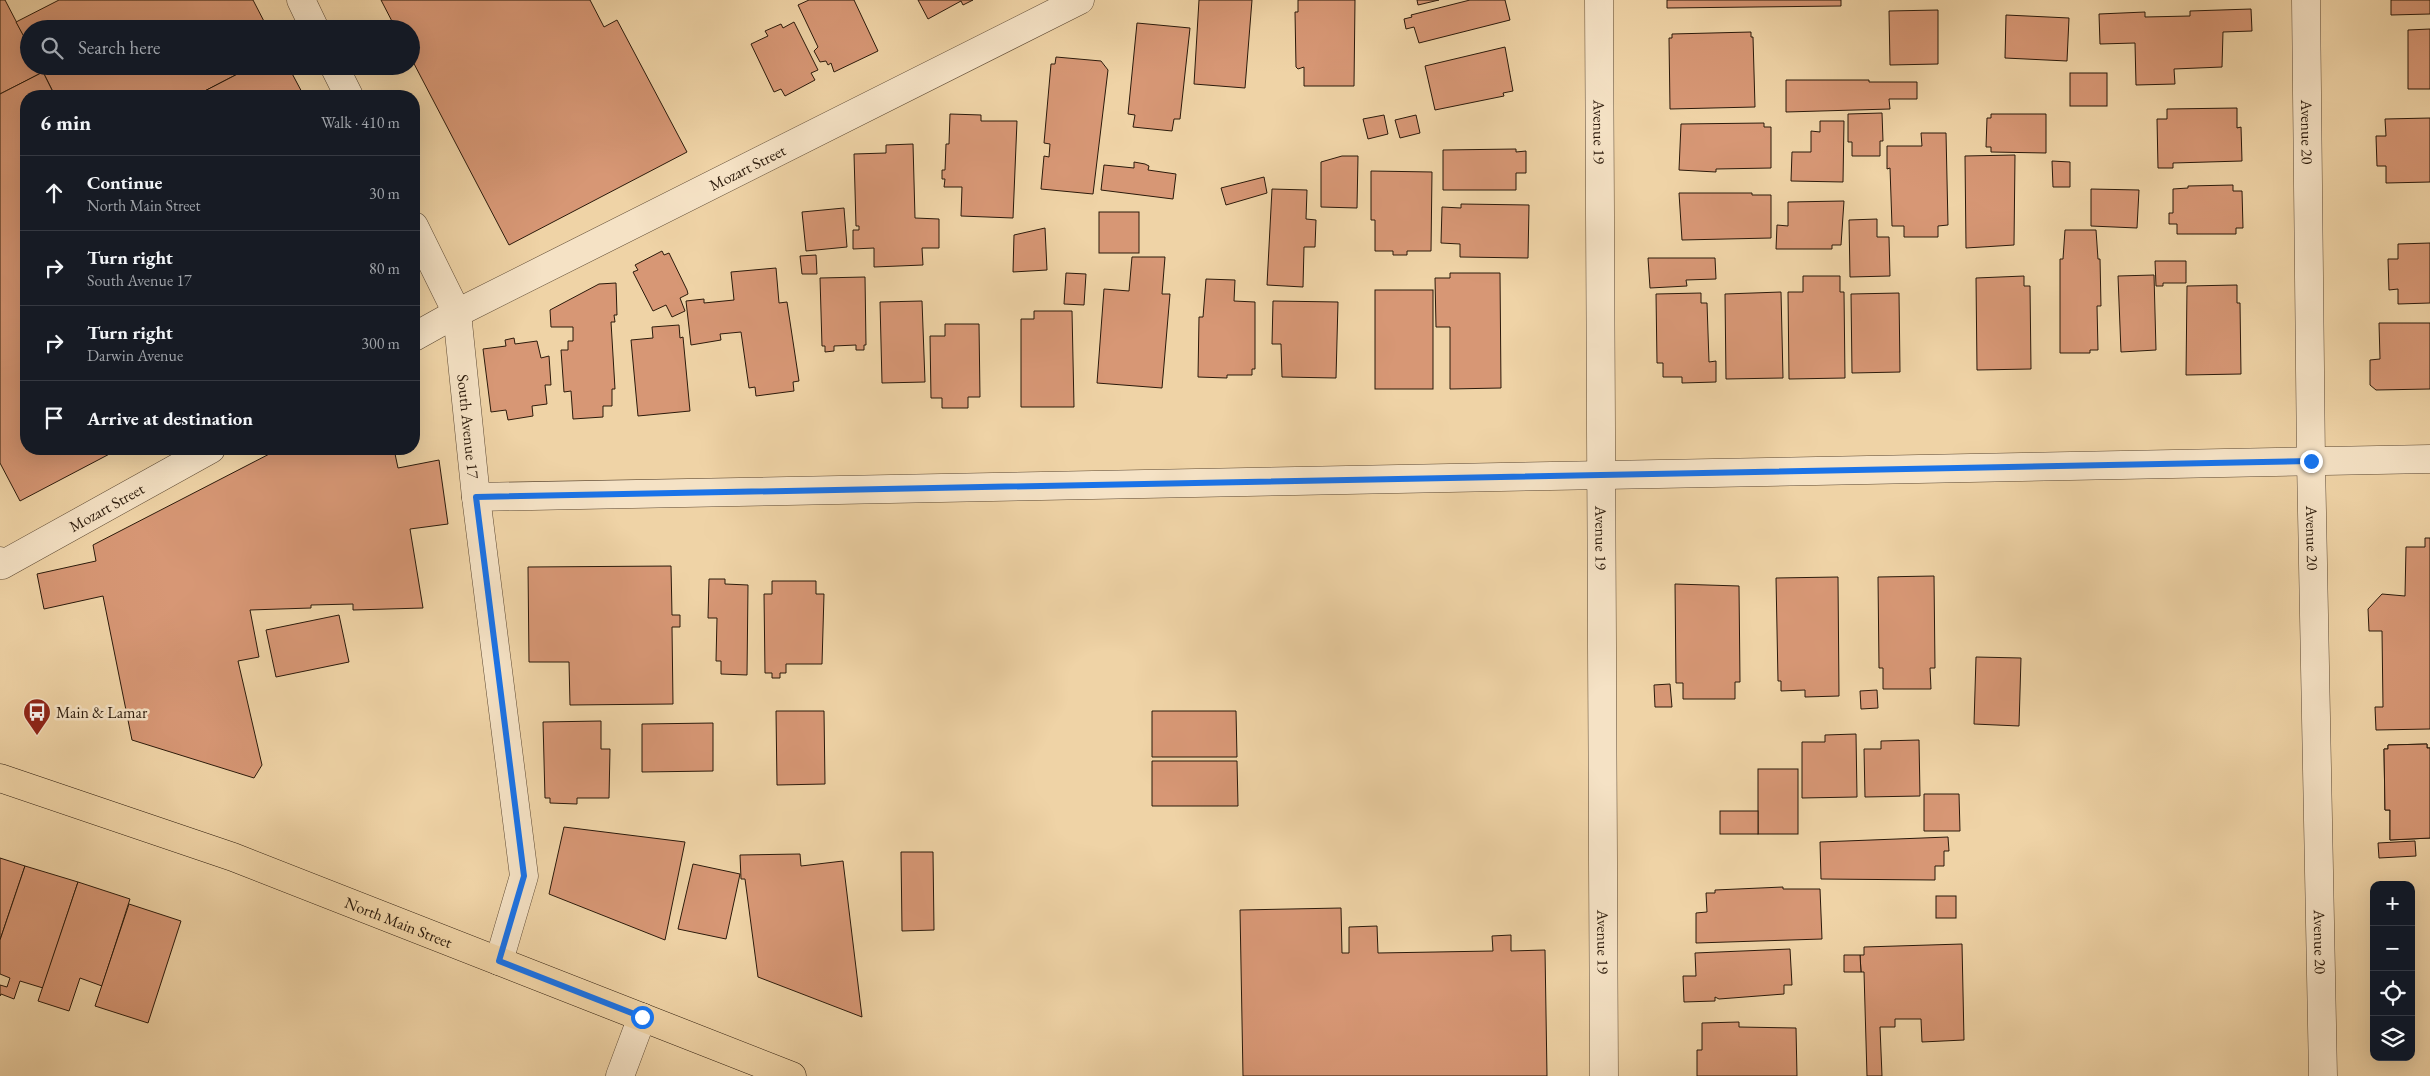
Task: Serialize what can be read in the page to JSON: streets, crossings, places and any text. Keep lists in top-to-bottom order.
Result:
{
  "streets": {
    "main road": ["North Main Street"],
    "street": [
      "Avenue 19",
      "Avenue 20",
      "Mozart Street",
      "South Avenue 17"
    ]
  },
  "crossings": [
    ["Mozart Street", "South Avenue 17"],
    ["South Avenue 17", "North Main Street"]
  ],
  "places": {
    "bus stop": ["Main & Lamar"]
  },
  "page": {
    "search": "Search here",
    "heading": ["6 min", "Walk · 410 m"],
    "list": [
      ["Continue", "North Main Street", "30 m"],
      ["Turn right", "South Avenue 17", "80 m"],
      ["Turn right", "Darwin Avenue", "300 m"],
      "Arrive at destination"
    ],
    "map_buttons": ["+", "−"]
  }
}
